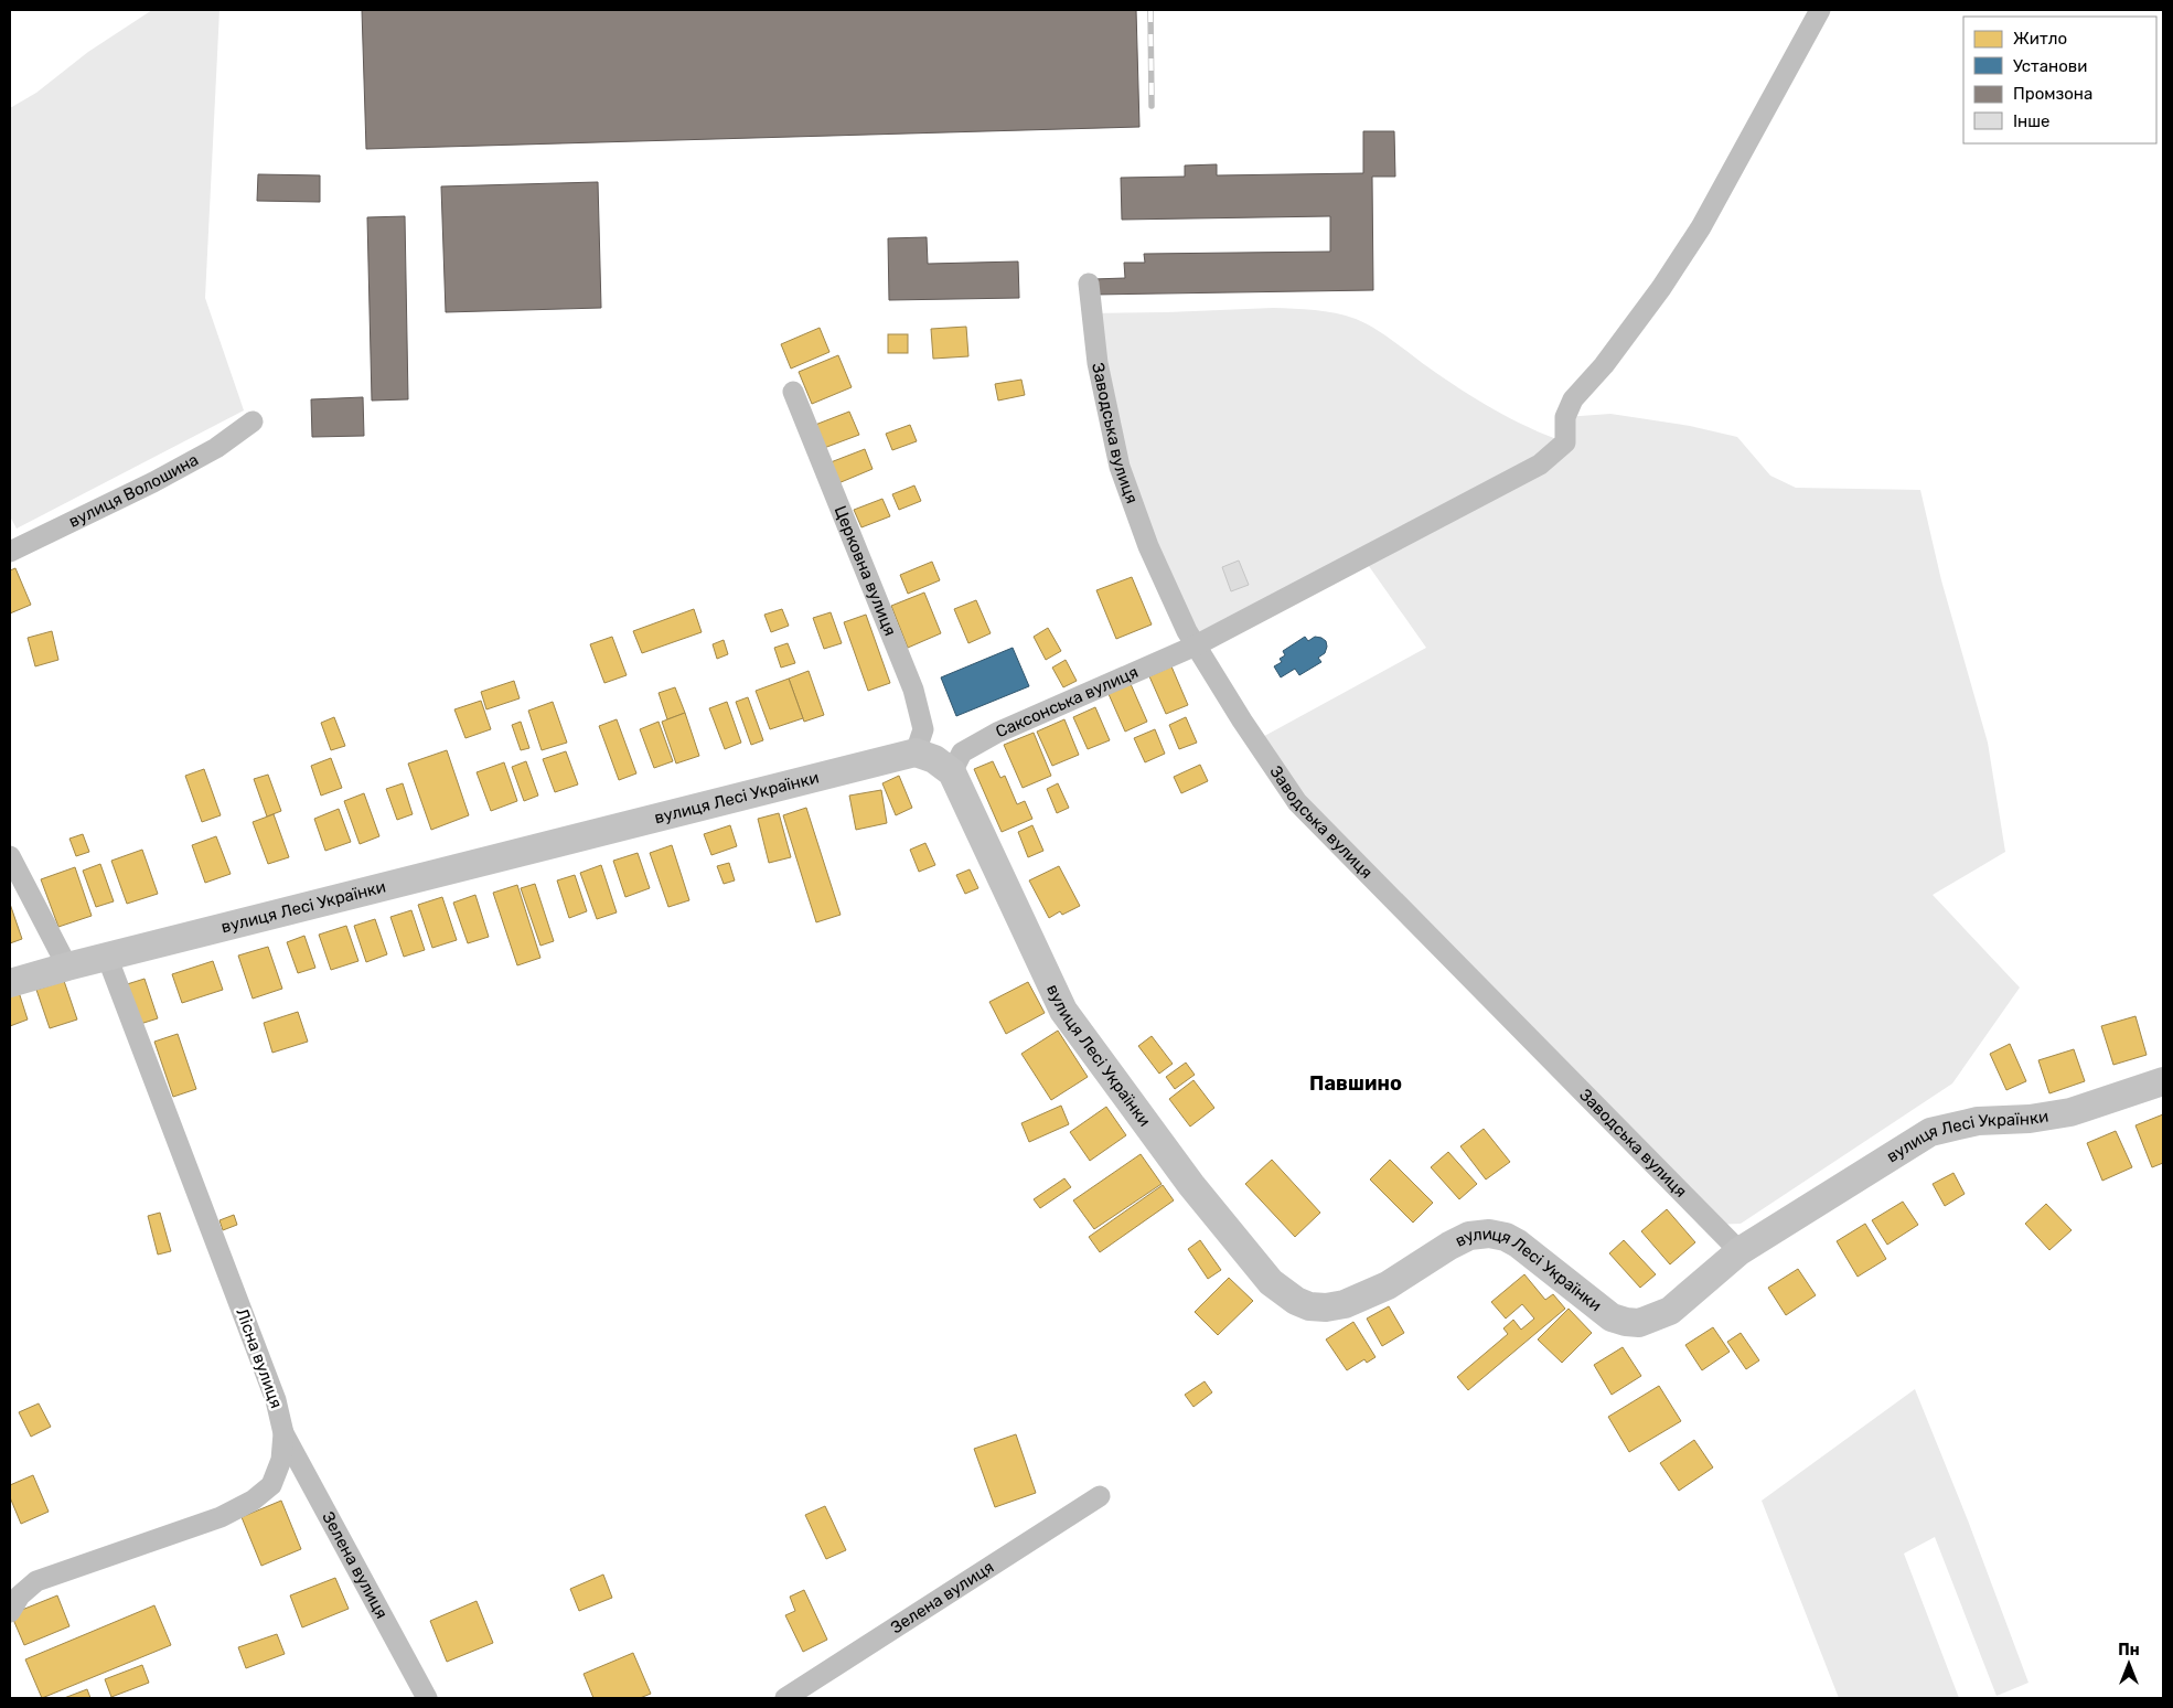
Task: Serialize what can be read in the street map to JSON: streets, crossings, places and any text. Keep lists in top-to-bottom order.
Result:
{
  "streets": {
    "street": [
      "Заводська вулиця",
      "вулиця Волошина",
      "Церковна вулиця",
      "Саксонська вулиця",
      "вулиця Лесі Українки",
      "Лісна вулиця",
      "Зелена вулиця"
    ]
  },
  "crossings": [
    ["Заводська вулиця", "Саксонська вулиця"],
    ["Заводська вулиця", "вулиця Лесі Українки"],
    ["Церковна вулиця", "вулиця Лесі Українки"],
    ["Саксонська вулиця", "вулиця Лесі Українки"],
    ["вулиця Лесі Українки", "Лісна вулиця"],
    ["Лісна вулиця", "Зелена вулиця"]
  ],
  "districts": ["Павшино"],
  "legend": [
    "Житло",
    "Установи",
    "Промзона",
    "Інше"
  ],
  "north": "top"
}
